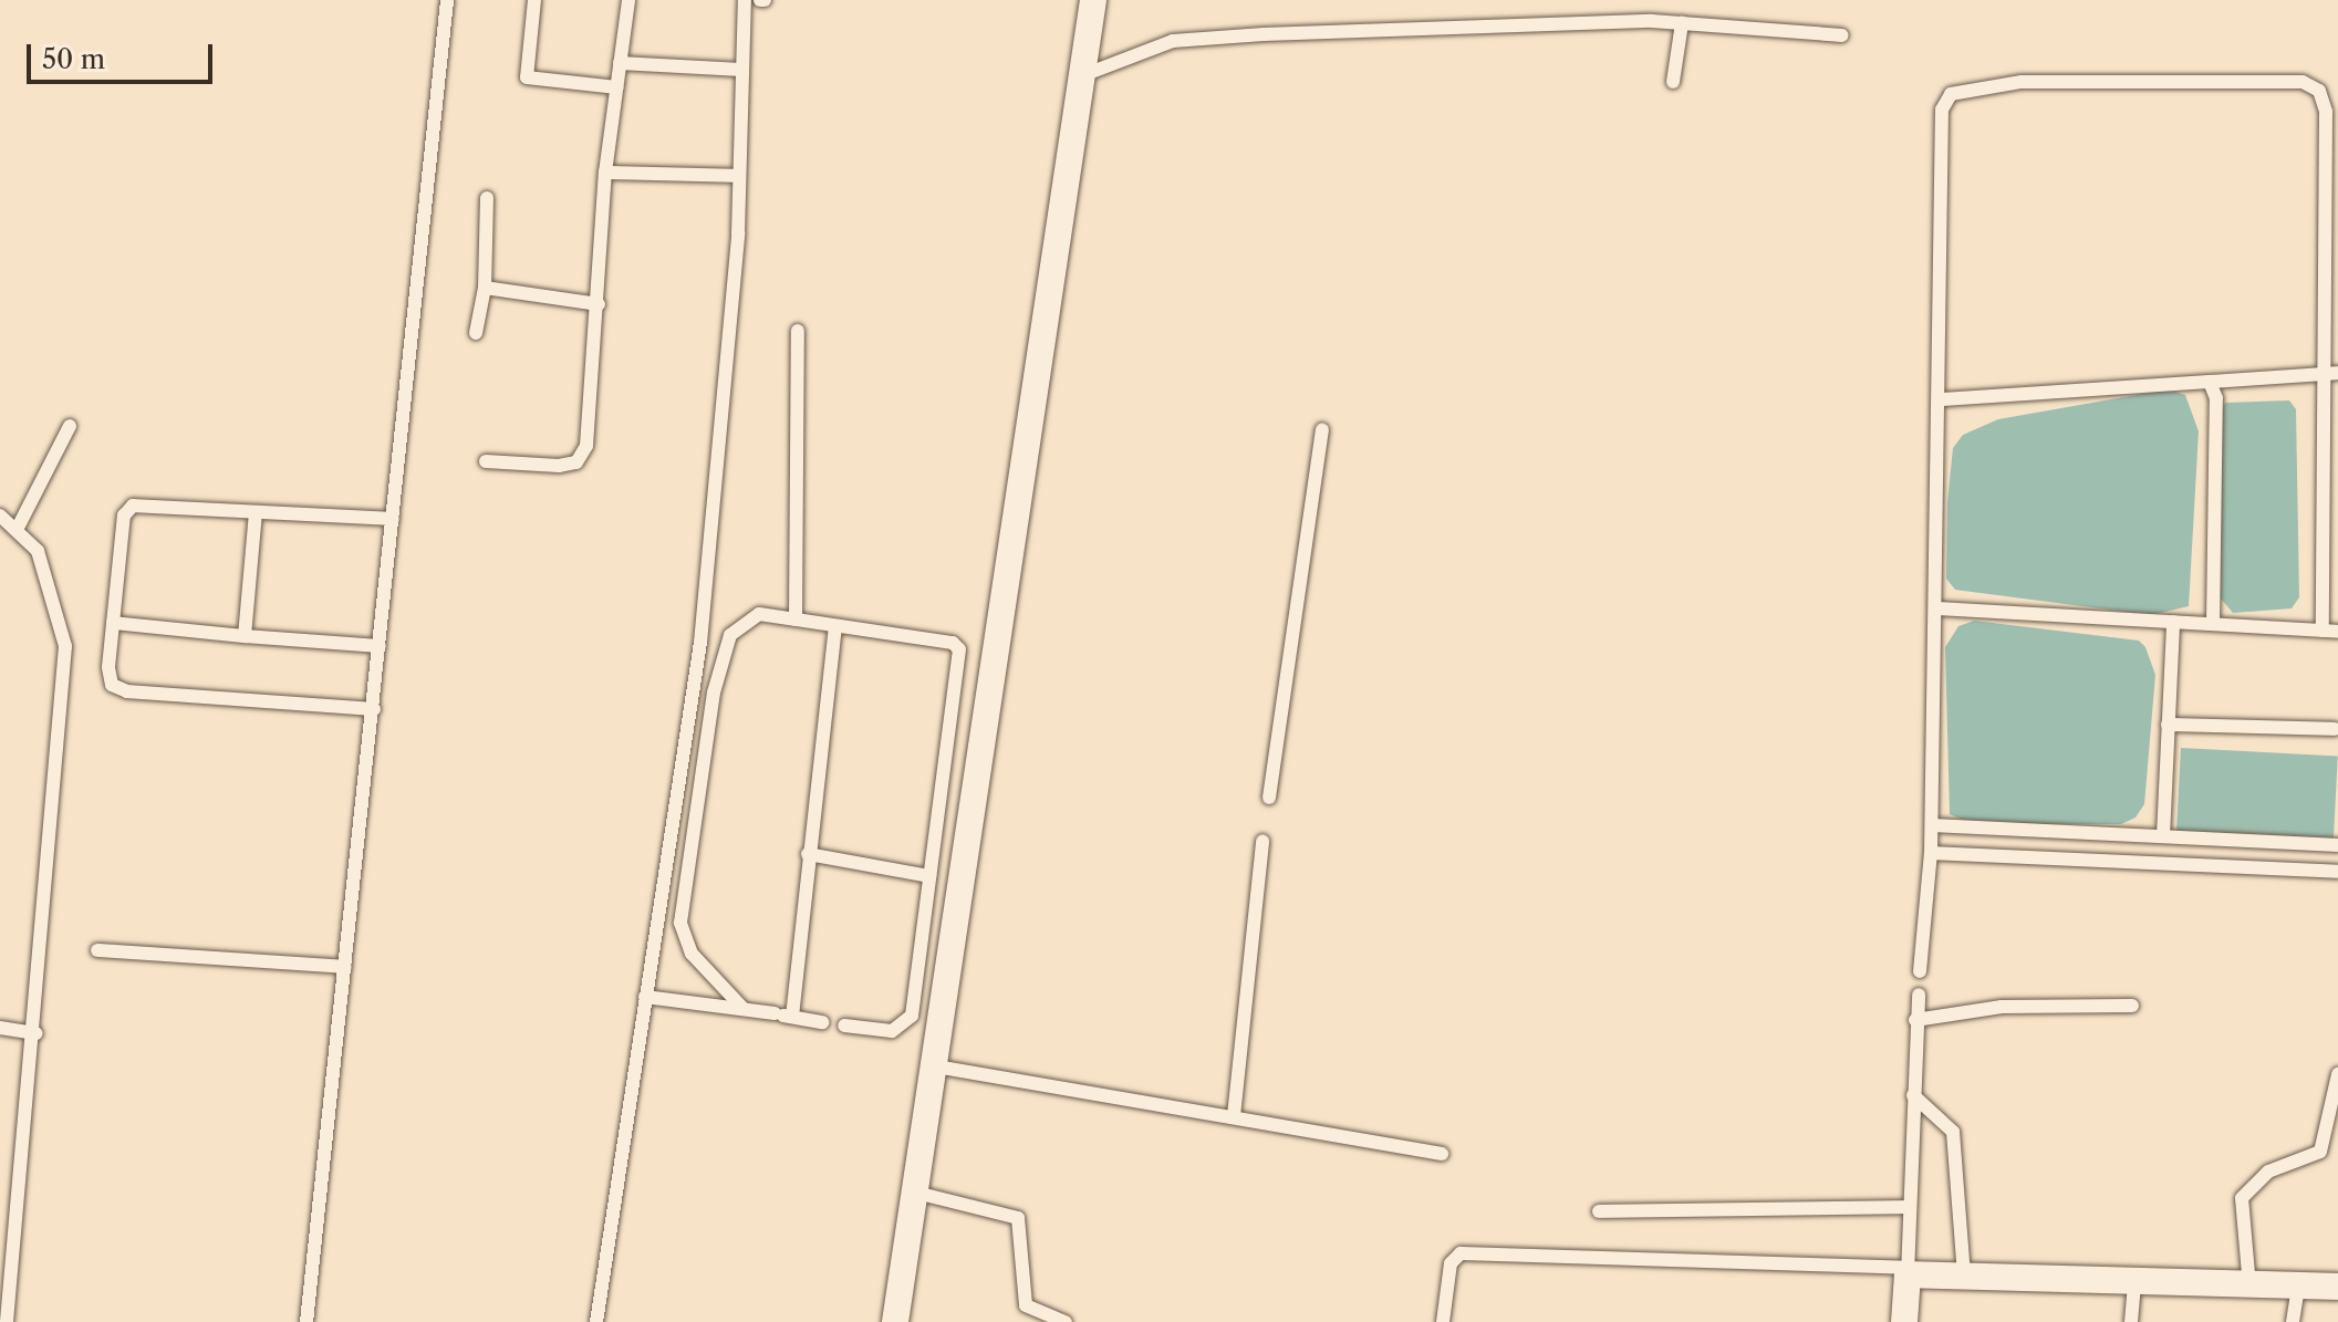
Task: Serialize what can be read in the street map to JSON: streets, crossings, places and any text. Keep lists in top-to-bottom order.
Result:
{
  "scale_bar": "50 m"
}
